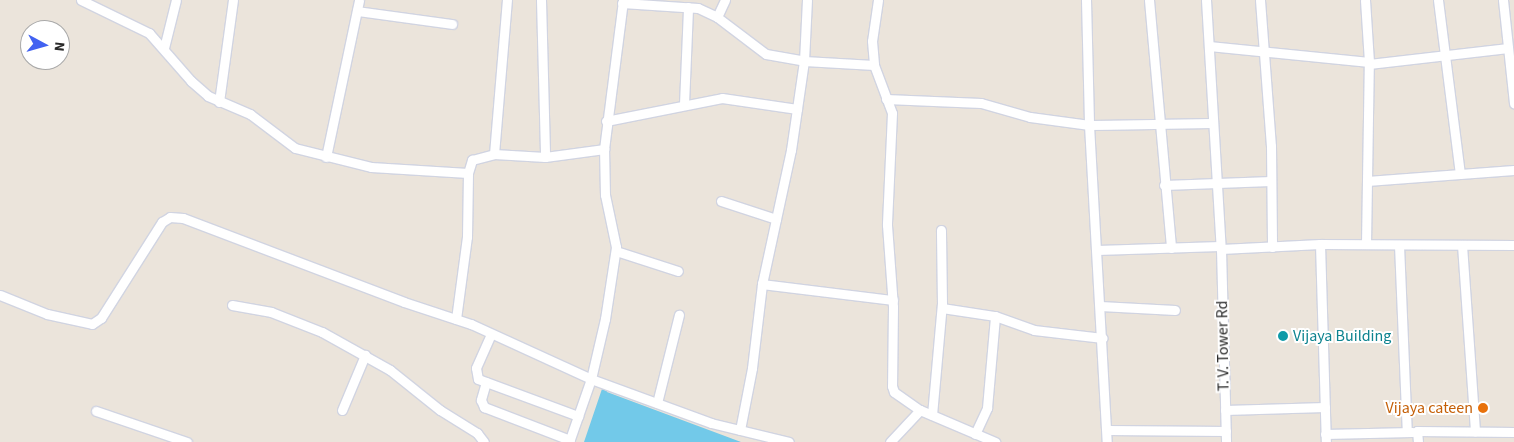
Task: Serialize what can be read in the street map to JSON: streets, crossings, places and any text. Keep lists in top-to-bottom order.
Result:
{
  "streets": {
    "street": ["T. V. Tower Rd"]
  },
  "places": ["Vijaya Building", "Vijaya cateen"],
  "north": "right"
}
